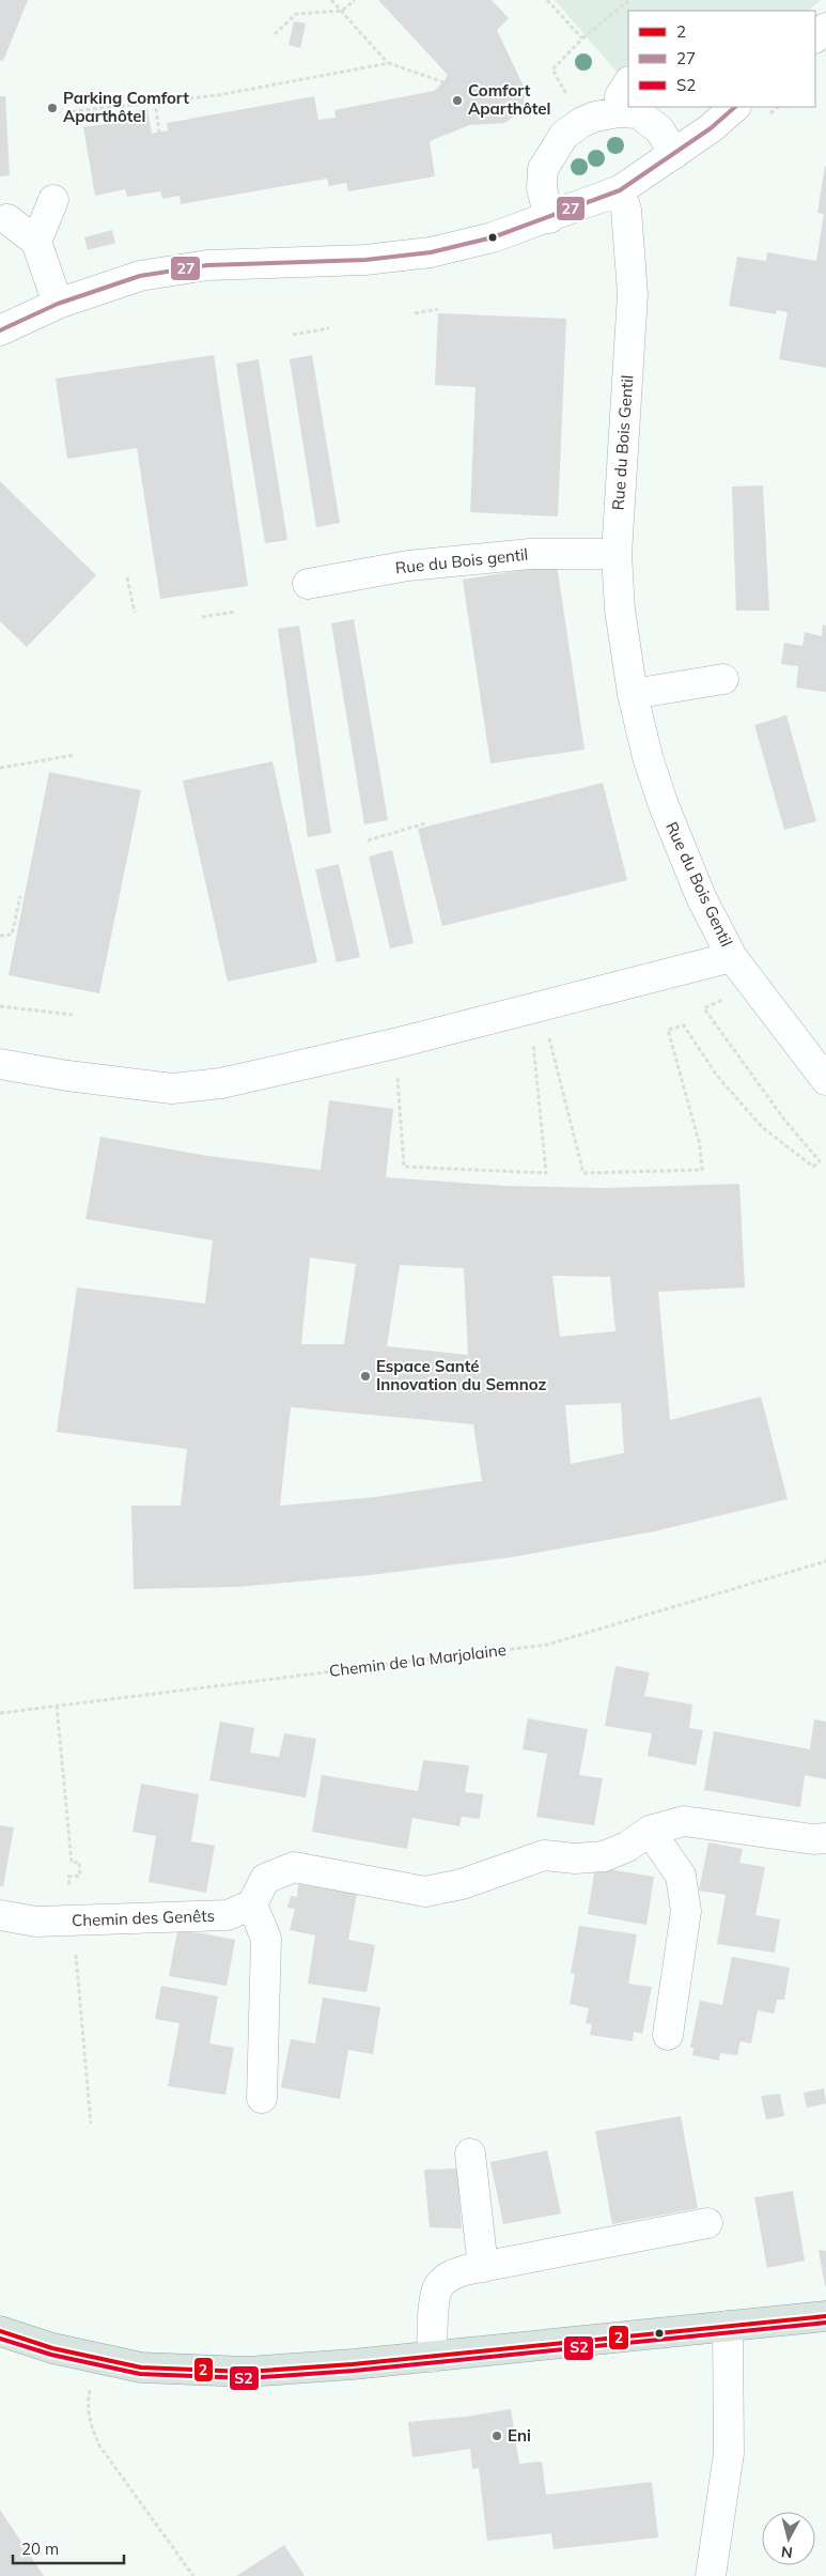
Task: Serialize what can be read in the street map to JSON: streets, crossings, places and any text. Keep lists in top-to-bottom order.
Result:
{
  "streets": {
    "street": ["Rue du Bois Gentil", "Rue du Bois gentil", "Chemin des Genêts"],
    "path": ["Chemin de la Marjolaine"]
  },
  "crossings": [
    ["Rue du Bois Gentil", "Rue du Bois gentil"]
  ],
  "places": [
    "Comfort Aparthôtel",
    "Parking Comfort Aparthôtel",
    "Espace Santé Innovation du Semnoz",
    "Eni"
  ],
  "lines": ["transit line 27", "transit line 2", "transit line S2"],
  "legend": ["2", "27", "S2"],
  "scale_bar": "20 m",
  "north": "bottom"
}
